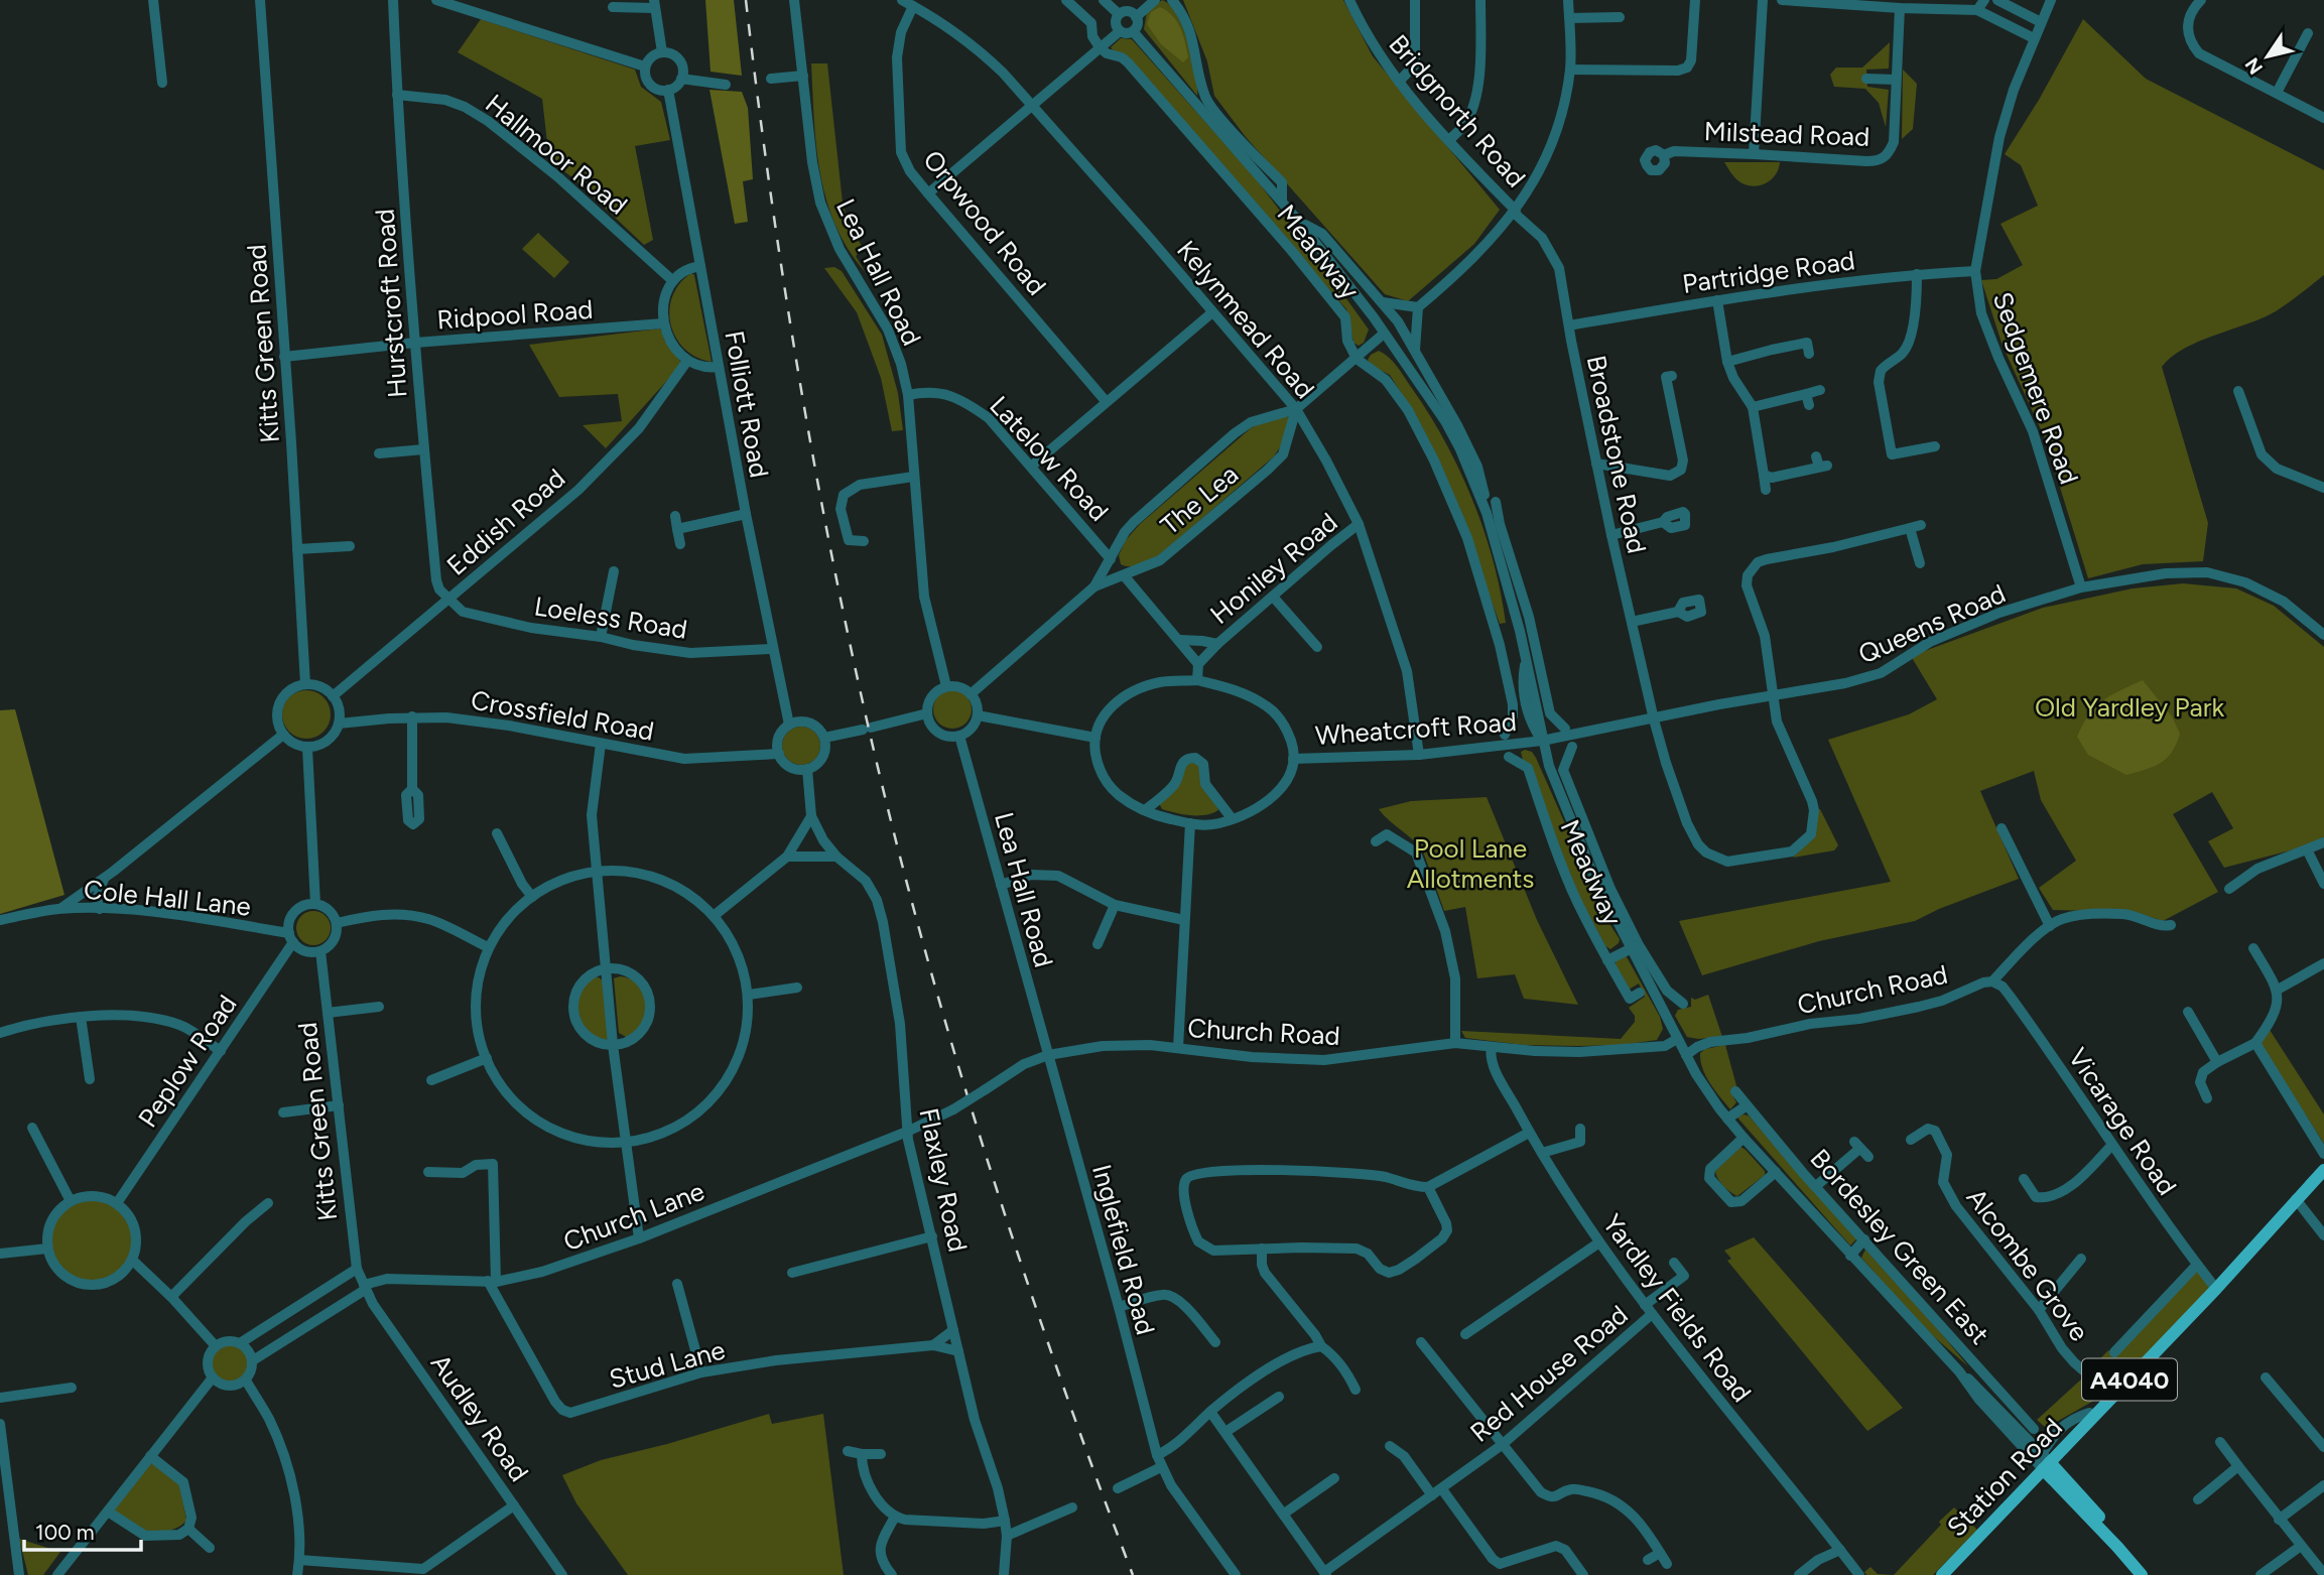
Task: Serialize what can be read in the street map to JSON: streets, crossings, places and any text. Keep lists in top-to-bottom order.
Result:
{
  "streets": {
    "main road": ["Bordesley Green East", "A4040", "Station Road"],
    "street": [
      "Bridgnorth Road",
      "Milstead Road",
      "Hallmoor Road",
      "Orpwood Road",
      "Meadway",
      "Lea Hall Road",
      "Partridge Road",
      "Hurstcroft Road",
      "Ridpool Road",
      "Kelynmead Road",
      "Kitts Green Road",
      "Sedgemere Road",
      "Folliott Road",
      "Broadstone Road",
      "Latelow Road",
      "The Lea",
      "Eddish Road",
      "Honiley Road",
      "Loeless Road",
      "Queens Road",
      "Crossfield Road",
      "Wheatcroft Road",
      "Cole Hall Lane",
      "Church Road",
      "Peplow Road",
      "Vicarage Road",
      "Flaxley Road",
      "Church Lane",
      "Inglefield Road",
      "Alcombe Grove",
      "Yardley Fields Road",
      "Stud Lane",
      "Red House Road",
      "Audley Road"
    ]
  },
  "crossings": [
    ["Bridgnorth Road", "Broadstone Road"],
    ["Hallmoor Road", "Hurstcroft Road"],
    ["Orpwood Road", "Kelynmead Road"],
    ["Meadway", "The Lea"],
    ["Meadway", "Queens Road"],
    ["Meadway", "Wheatcroft Road"],
    ["Meadway", "Church Road"],
    ["Meadway", "Bordesley Green East"],
    ["Lea Hall Road", "Latelow Road"],
    ["Lea Hall Road", "The Lea"],
    ["Lea Hall Road", "Church Road"],
    ["Lea Hall Road", "Inglefield Road"],
    ["Partridge Road", "Sedgemere Road"],
    ["Partridge Road", "Broadstone Road"],
    ["Hurstcroft Road", "Ridpool Road"],
    ["Hurstcroft Road", "Eddish Road"],
    ["Hurstcroft Road", "Loeless Road"],
    ["Ridpool Road", "Kitts Green Road"],
    ["Kelynmead Road", "The Lea"],
    ["Kelynmead Road", "Honiley Road"],
    ["Kelynmead Road", "Wheatcroft Road"],
    ["Kitts Green Road", "Eddish Road"],
    ["Kitts Green Road", "Crossfield Road"],
    ["Kitts Green Road", "Cole Hall Lane"],
    ["Kitts Green Road", "Peplow Road"],
    ["Kitts Green Road", "Church Lane"],
    ["Kitts Green Road", "Audley Road"],
    ["Sedgemere Road", "Queens Road"],
    ["Folliott Road", "Loeless Road"],
    ["Folliott Road", "Crossfield Road"],
    ["Folliott Road", "Flaxley Road"],
    ["Broadstone Road", "Queens Road"],
    ["Latelow Road", "The Lea"],
    ["Eddish Road", "Loeless Road"],
    ["Eddish Road", "Crossfield Road"],
    ["Queens Road", "Wheatcroft Road"],
    ["Crossfield Road", "Flaxley Road"],
    ["Cole Hall Lane", "Peplow Road"],
    ["Church Road", "Vicarage Road"],
    ["Church Road", "Flaxley Road"],
    ["Church Road", "Church Lane"],
    ["Church Road", "Bordesley Green East"],
    ["Church Road", "Inglefield Road"],
    ["Church Road", "Yardley Fields Road"],
    ["Vicarage Road", "A4040"],
    ["Vicarage Road", "Station Road"],
    ["Flaxley Road", "Church Lane"],
    ["Flaxley Road", "Stud Lane"],
    ["Church Lane", "Stud Lane"],
    ["Church Lane", "Audley Road"],
    ["Bordesley Green East", "Station Road"],
    ["Alcombe Grove", "Station Road"],
    ["Yardley Fields Road", "Red House Road"],
    ["A4040", "Station Road"]
  ],
  "parks": ["Old Yardley Park", "Pool Lane Allotments"],
  "scale_bar": "100 m",
  "north": "bottom left"
}
